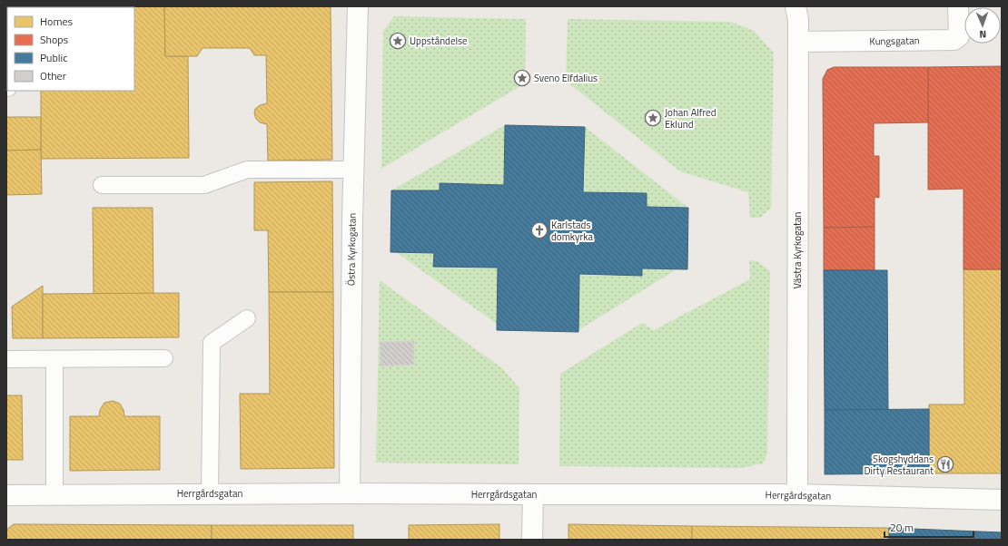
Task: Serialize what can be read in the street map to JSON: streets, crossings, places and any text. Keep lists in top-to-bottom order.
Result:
{
  "streets": {
    "street": [
      "Kungsgatan",
      "Östra Kyrkogatan",
      "Västra Kyrkogatan",
      "Herrgårdsgatan"
    ]
  },
  "crossings": [
    ["Kungsgatan", "Västra Kyrkogatan"],
    ["Östra Kyrkogatan", "Herrgårdsgatan"],
    ["Västra Kyrkogatan", "Herrgårdsgatan"]
  ],
  "places": {
    "place": ["Uppståndelse", "Sveno Elfdalius", "Johan Alfred Eklund"],
    "church": ["Karlstads domkyrka"],
    "restaurant": ["Skogshyddans Dirty Restaurant"]
  },
  "legend": [
    "Homes",
    "Shops",
    "Public",
    "Other"
  ],
  "scale_bar": "20 m",
  "north": "bottom"
}
